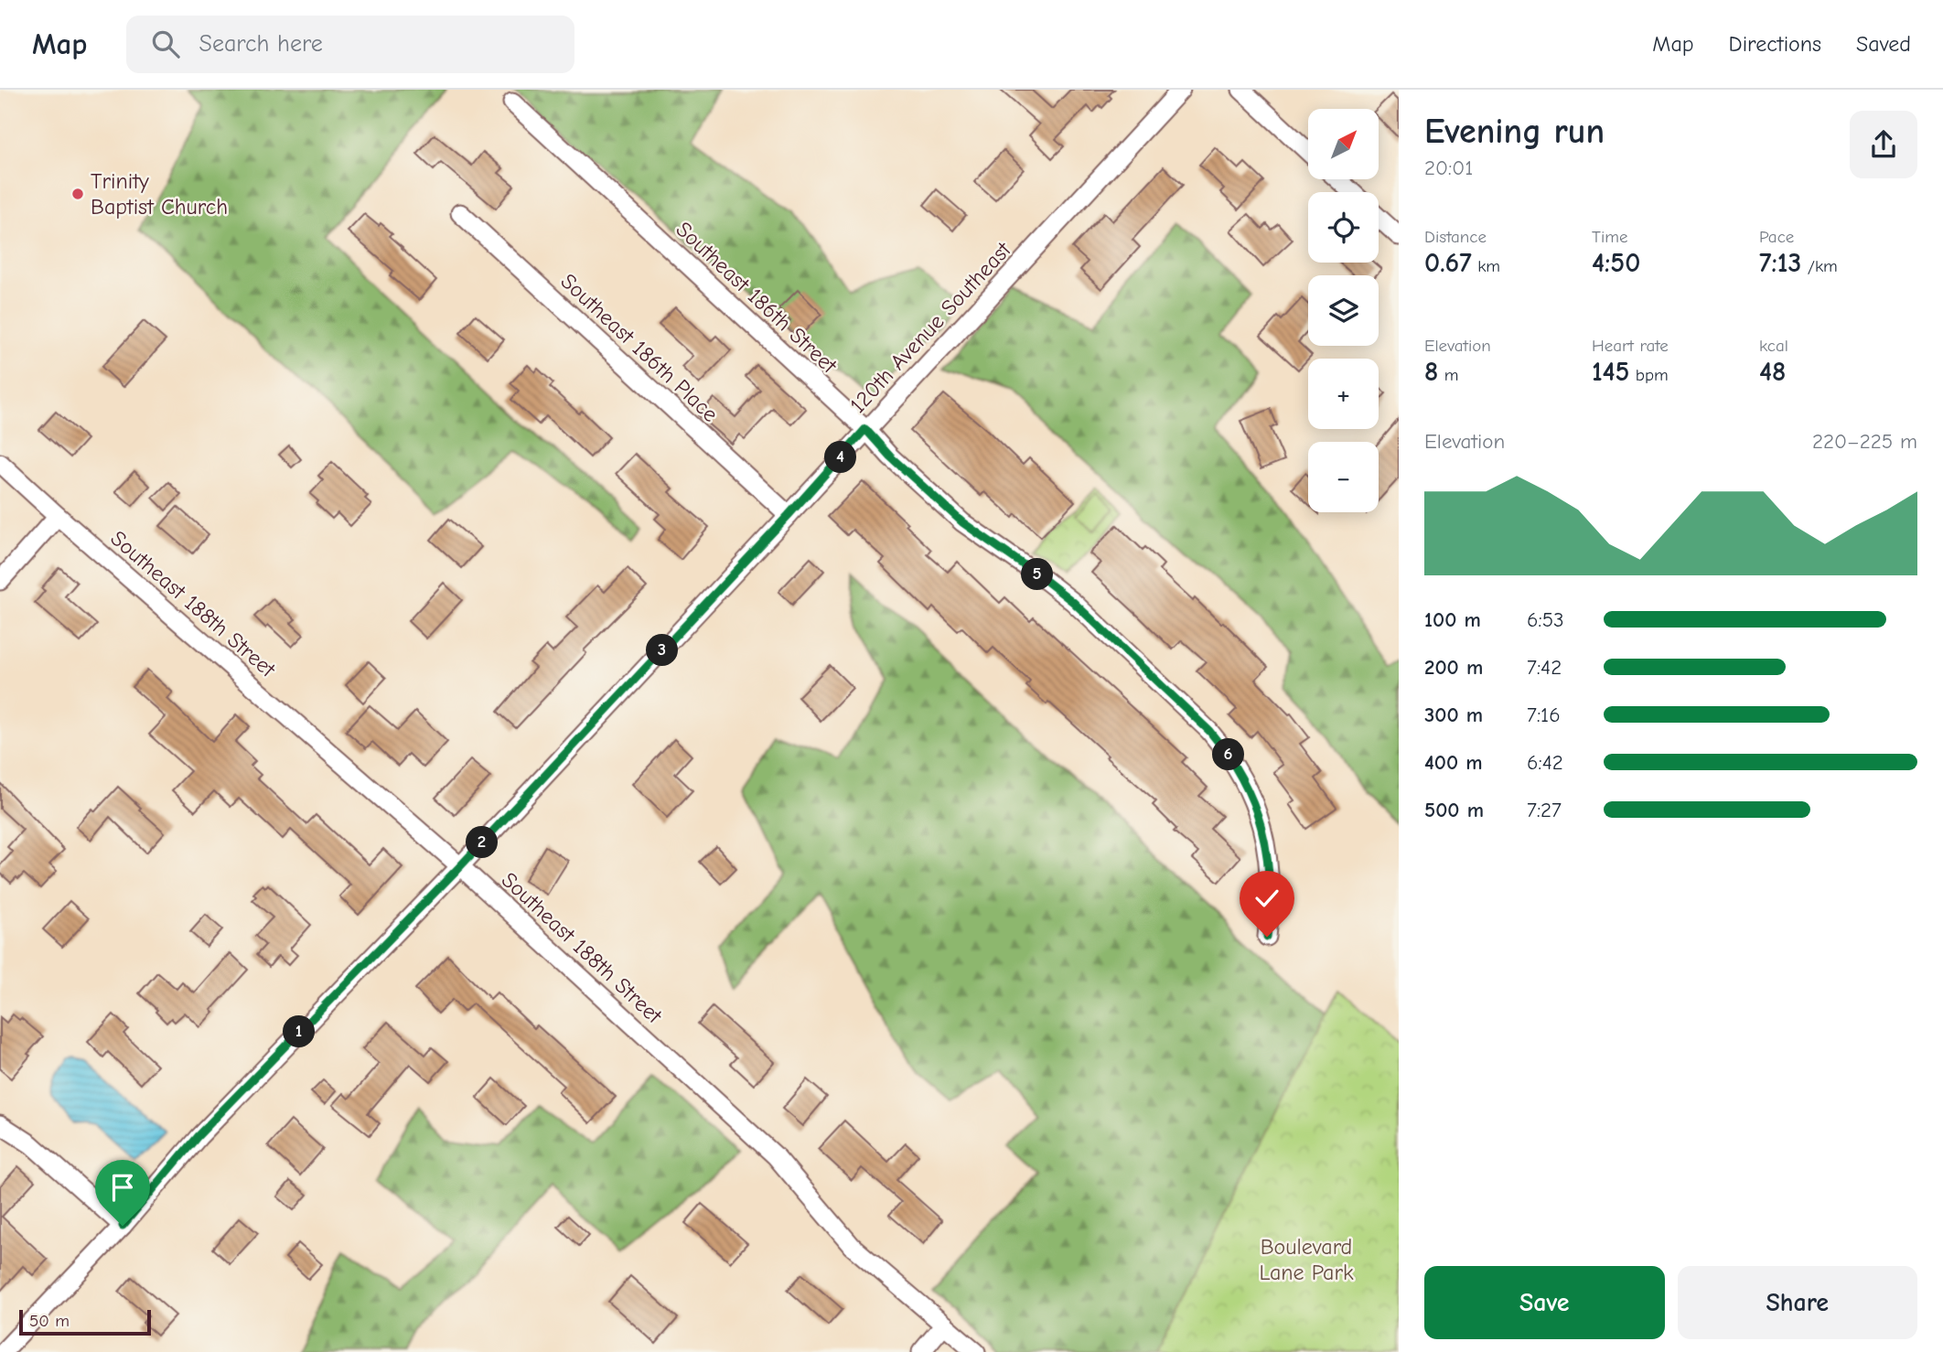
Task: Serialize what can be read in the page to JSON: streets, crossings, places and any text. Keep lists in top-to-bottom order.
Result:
{
  "streets": {
    "street": [
      "Southeast 186th Street",
      "120th Avenue Southeast",
      "Southeast 186th Place",
      "Southeast 188th Street"
    ]
  },
  "crossings": [
    ["Southeast 186th Street", "120th Avenue Southeast"],
    ["120th Avenue Southeast", "Southeast 186th Place"],
    ["120th Avenue Southeast", "Southeast 188th Street"]
  ],
  "parks": ["Boulevard Lane Park"],
  "places": ["Trinity Baptist Church"],
  "scale_bar": "50 m",
  "north": "top right",
  "page": {
    "header": "Map",
    "search": "Search here",
    "nav": ["Map", "Directions", "Saved"],
    "heading": ["Evening run", "20:01"],
    "map_buttons": ["+", "−"],
    "stats": [
      ["Distance", "0.67 km"],
      ["Time", "4:50"],
      ["Pace", "7:13 /km"],
      ["Elevation", "8 m"],
      ["Heart rate", "145 bpm"],
      ["kcal", "48"]
    ],
    "chart": ["Elevation", "220–225 m"],
    "pins": [
      "4",
      "5",
      "3",
      "6",
      "2",
      "1"
    ],
    "list": [
      {
        "name": "100 m",
        "note": "6:53"
      },
      {
        "name": "200 m",
        "note": "7:42"
      },
      {
        "name": "300 m",
        "note": "7:16"
      },
      {
        "name": "400 m",
        "note": "6:42"
      },
      {
        "name": "500 m",
        "note": "7:27"
      }
    ],
    "buttons": ["Save", "Share"],
    "scale": "50 m"
  }
}
